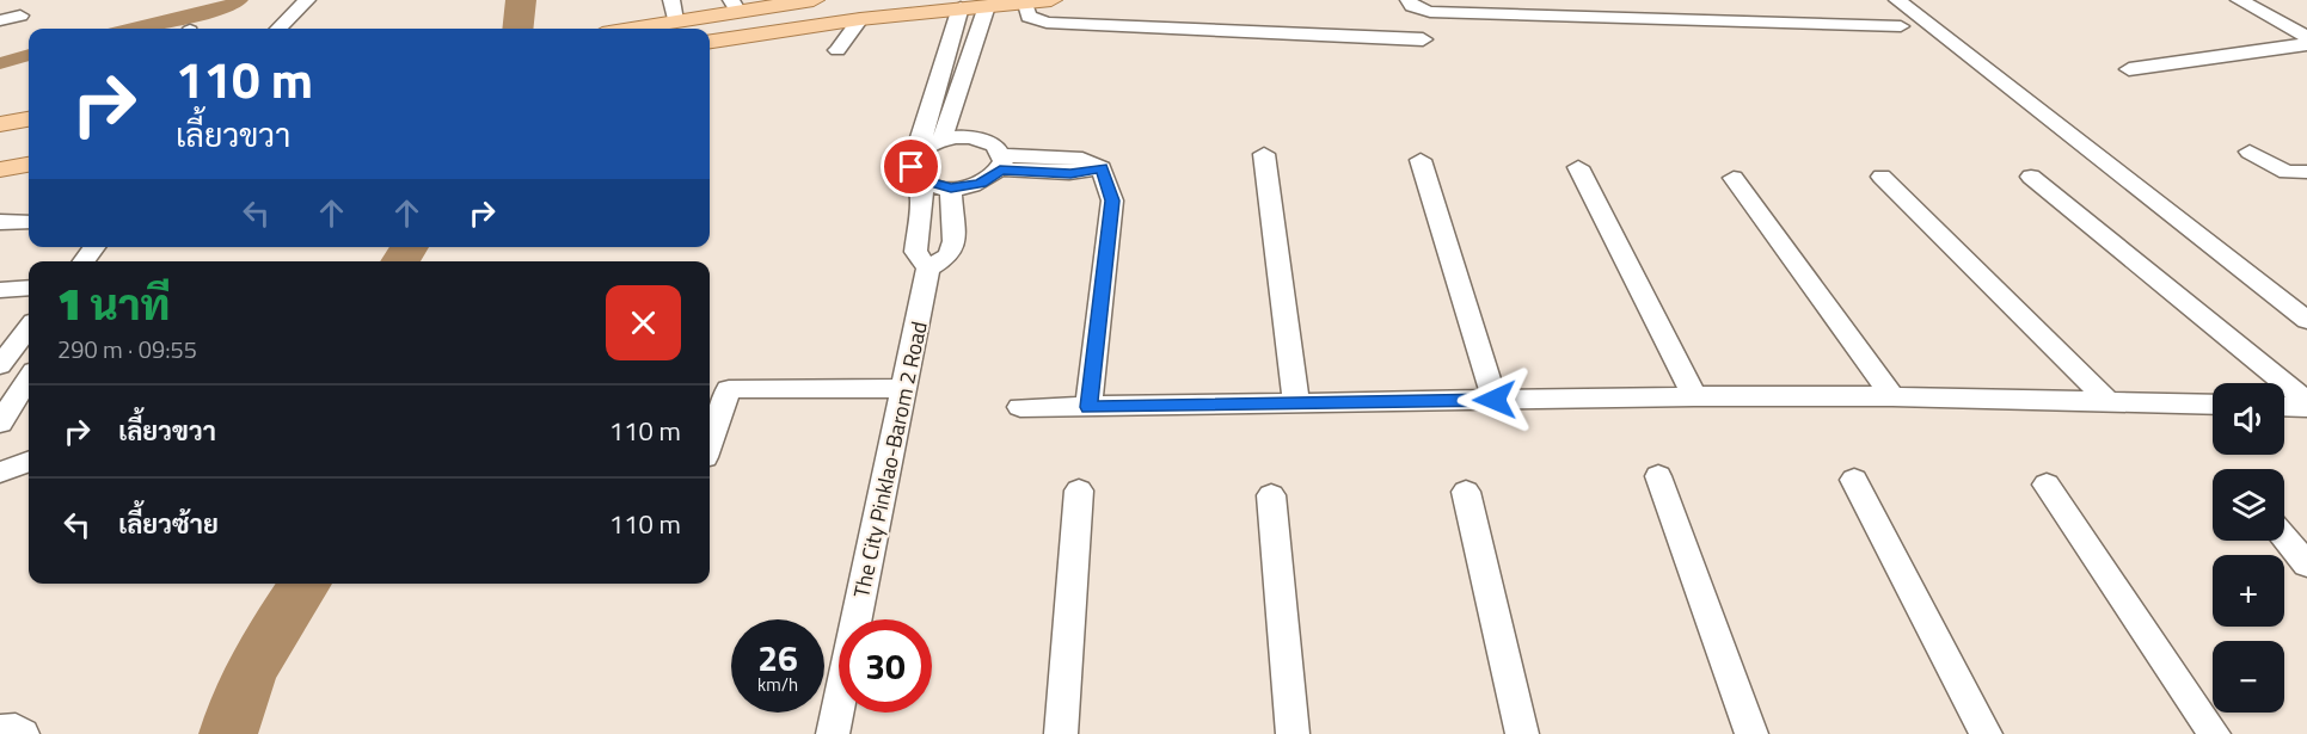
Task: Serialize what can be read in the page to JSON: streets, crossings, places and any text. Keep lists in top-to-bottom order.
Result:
{
  "streets": {
    "street": ["The City Pinklao-Barom 2 Road"]
  },
  "page": {
    "turn": ["110 m", "เลี้ยวขวา"],
    "heading": ["1 นาที", "290 m · 09:55"],
    "map_buttons": ["+", "−"],
    "list": [
      {
        "name": "เลี้ยวขวา",
        "value": "110 m"
      },
      {
        "name": "เลี้ยวซ้าย",
        "value": "110 m"
      }
    ],
    "speed": "26 km/h",
    "limit": "30"
  }
}
